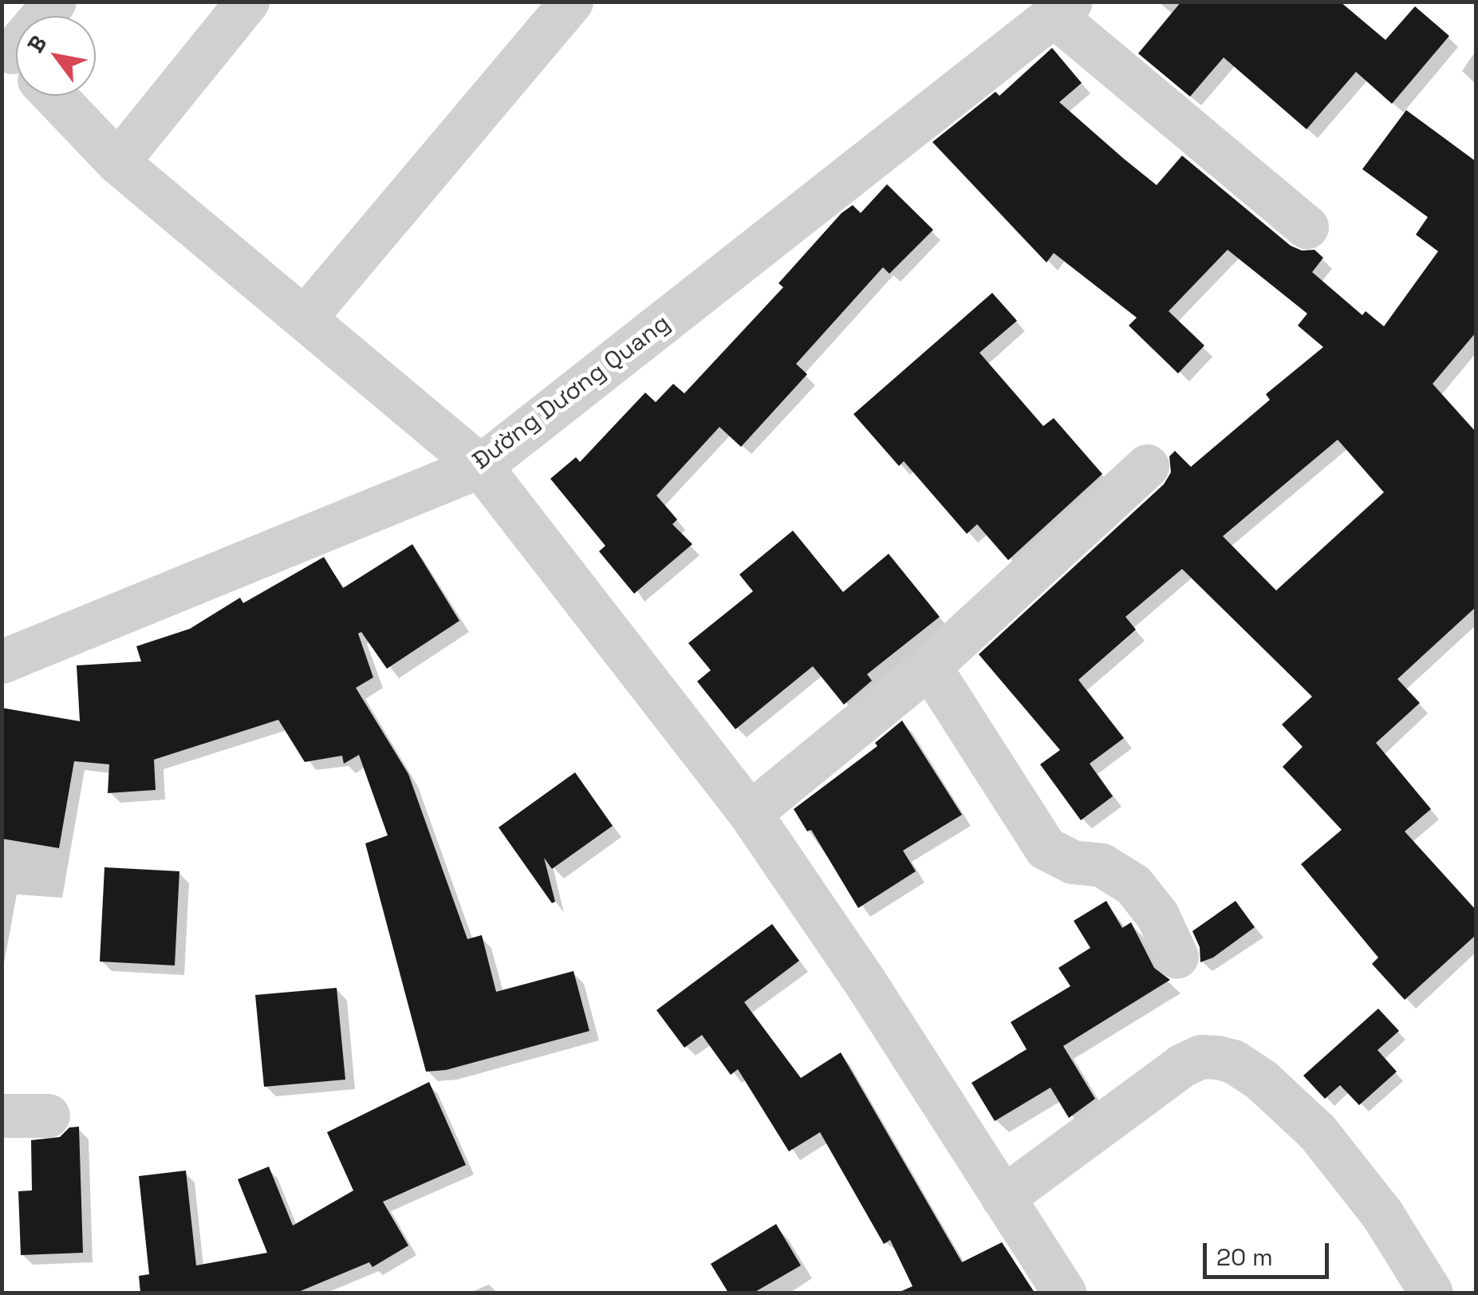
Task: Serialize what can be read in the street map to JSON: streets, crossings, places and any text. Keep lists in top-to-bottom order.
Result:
{
  "streets": {
    "street": ["Đường Dương Quang"]
  },
  "scale_bar": "20 m",
  "north": "top left"
}
